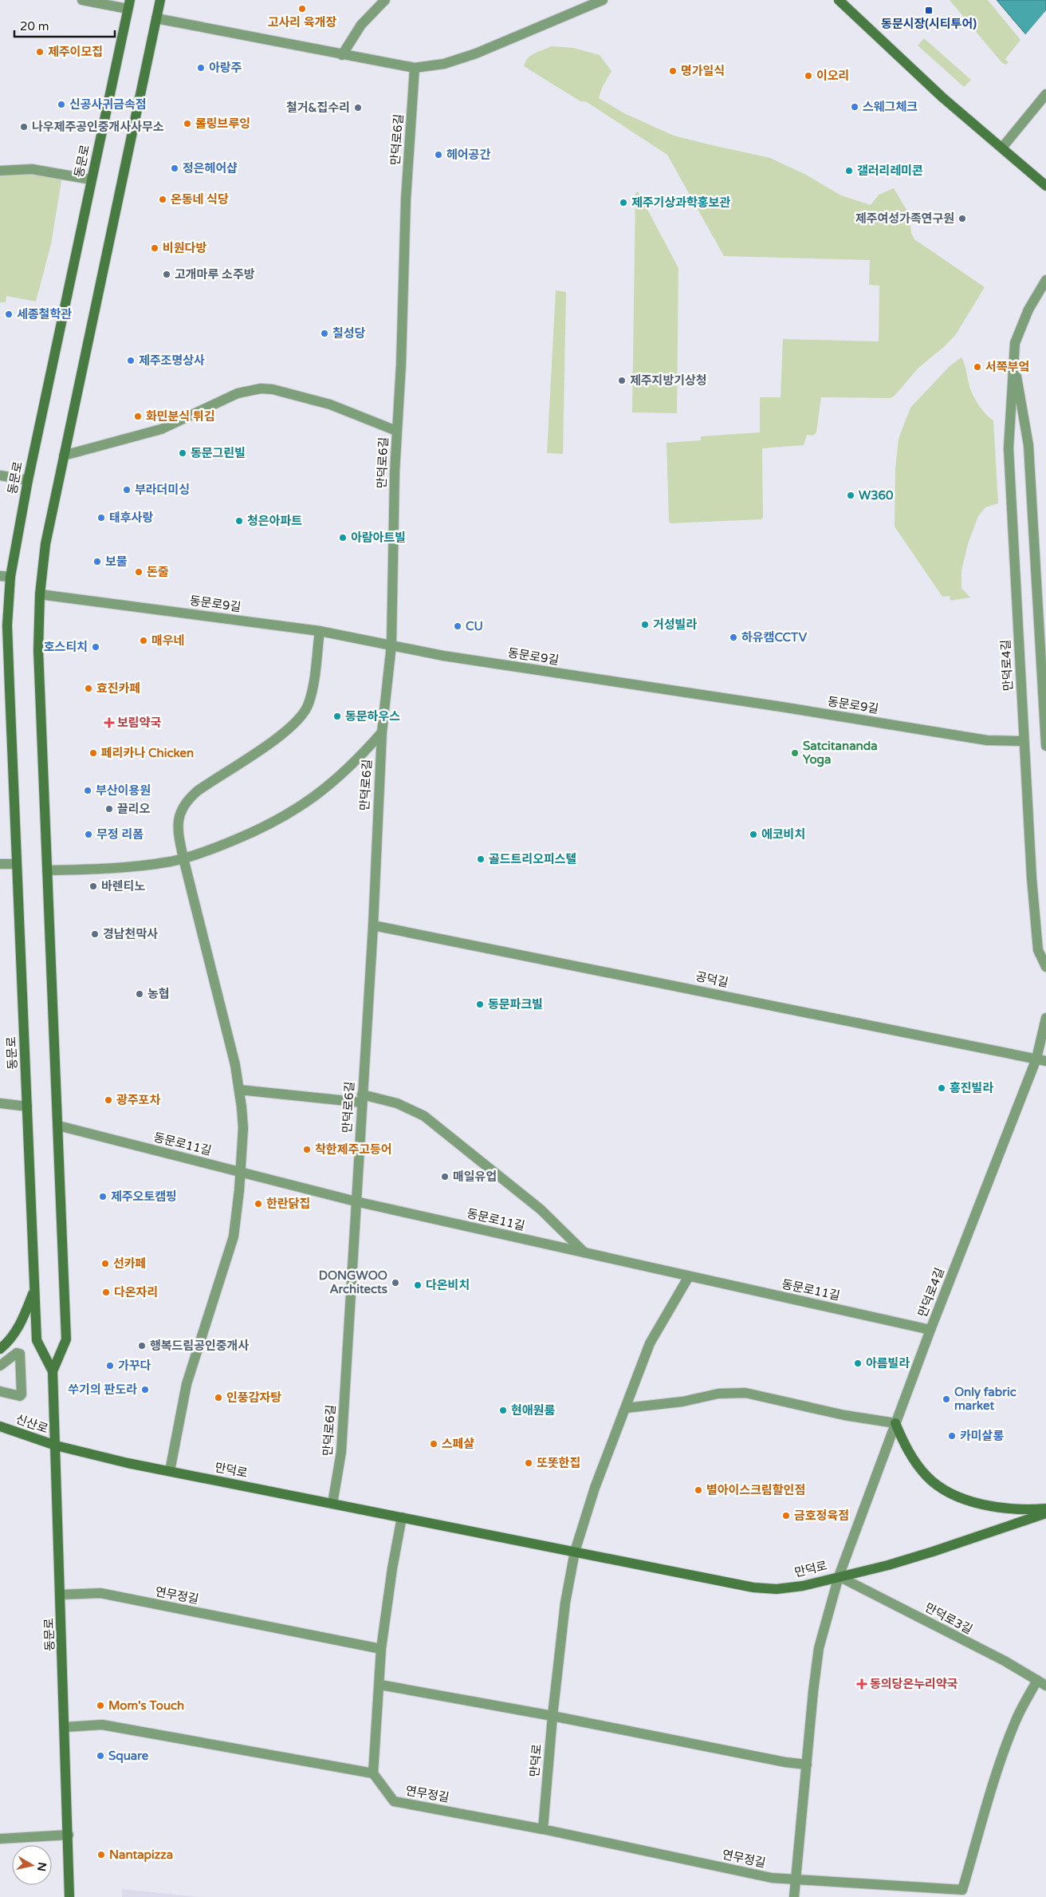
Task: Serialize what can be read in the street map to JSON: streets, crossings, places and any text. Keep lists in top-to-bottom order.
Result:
{
  "streets": {
    "main road": ["동문로", "신산로", "만덕로"],
    "street": [
      "만덕로6길",
      "동문로9길",
      "만덕로4길",
      "공덕길",
      "동문로11길",
      "연무정길",
      "만덕로3길"
    ]
  },
  "crossings": [
    ["만덕로6길", "동문로9길"],
    ["만덕로6길", "공덕길"],
    ["만덕로6길", "동문로11길"],
    ["만덕로6길", "만덕로"],
    ["동문로", "동문로9길"],
    ["동문로", "동문로11길"],
    ["동문로", "신산로"],
    ["동문로", "만덕로"],
    ["동문로", "연무정길"],
    ["동문로9길", "만덕로4길"],
    ["만덕로4길", "공덕길"],
    ["만덕로4길", "동문로11길"],
    ["만덕로4길", "만덕로"],
    ["만덕로4길", "만덕로3길"],
    ["신산로", "만덕로"],
    ["만덕로", "연무정길"],
    ["만덕로", "만덕로3길"],
    ["연무정길", "만덕로3길"]
  ],
  "places": {
    "other": [
      "고사리 육개장",
      "제주이모집",
      "아랑주",
      "명가일식",
      "이오리",
      "신공사귀금속점",
      "스웨그체크",
      "철거&집수리",
      "롤링브루잉",
      "나우제주공인중개사사무소",
      "헤어공간",
      "정은헤어샵",
      "갤러리레미콘",
      "온동네 식당",
      "제주기상과학홍보관",
      "제주여성가족연구원",
      "비원다방",
      "고개마루 소주방",
      "세종철학관",
      "칠성당",
      "제주조명상사",
      "서쪽부엌",
      "제주지방기상청",
      "화민분식 튀김",
      "동문그린빌",
      "부라더미싱",
      "W360",
      "태후사랑",
      "청은아파트",
      "아람아트빌",
      "보물",
      "돈줄",
      "거성빌라",
      "CU",
      "하유캠CCTV",
      "매우네",
      "호스티치",
      "효진카페",
      "동문하우스",
      "페리카나 Chicken",
      "Satcitananda Yoga",
      "부산이용원",
      "끌리오",
      "무정 리폼",
      "에코비치",
      "골드트리오피스텔",
      "바렌티노",
      "경남천막사",
      "농협",
      "동문파크빌",
      "흥진빌라",
      "광주포차",
      "착한제주고등어",
      "매일유업",
      "제주오토캠핑",
      "한란닭집",
      "선카페",
      "DONGWOO Architects",
      "다온비치",
      "다온자리",
      "행복드림공인중개사",
      "아름빌라",
      "가꾸다",
      "쑤기의 판도라",
      "인풍감자탕",
      "Only fabric market",
      "현애원룸",
      "카미살롱",
      "스페샬",
      "또똣한집",
      "별아이스크림할인점",
      "금호정육점",
      "Mom's Touch",
      "Square",
      "Nantapizza"
    ],
    "transit": ["동문시장(시티투어)"],
    "health": ["보림약국", "동의당온누리약국"]
  },
  "scale_bar": "20 m",
  "north": "right"
}
